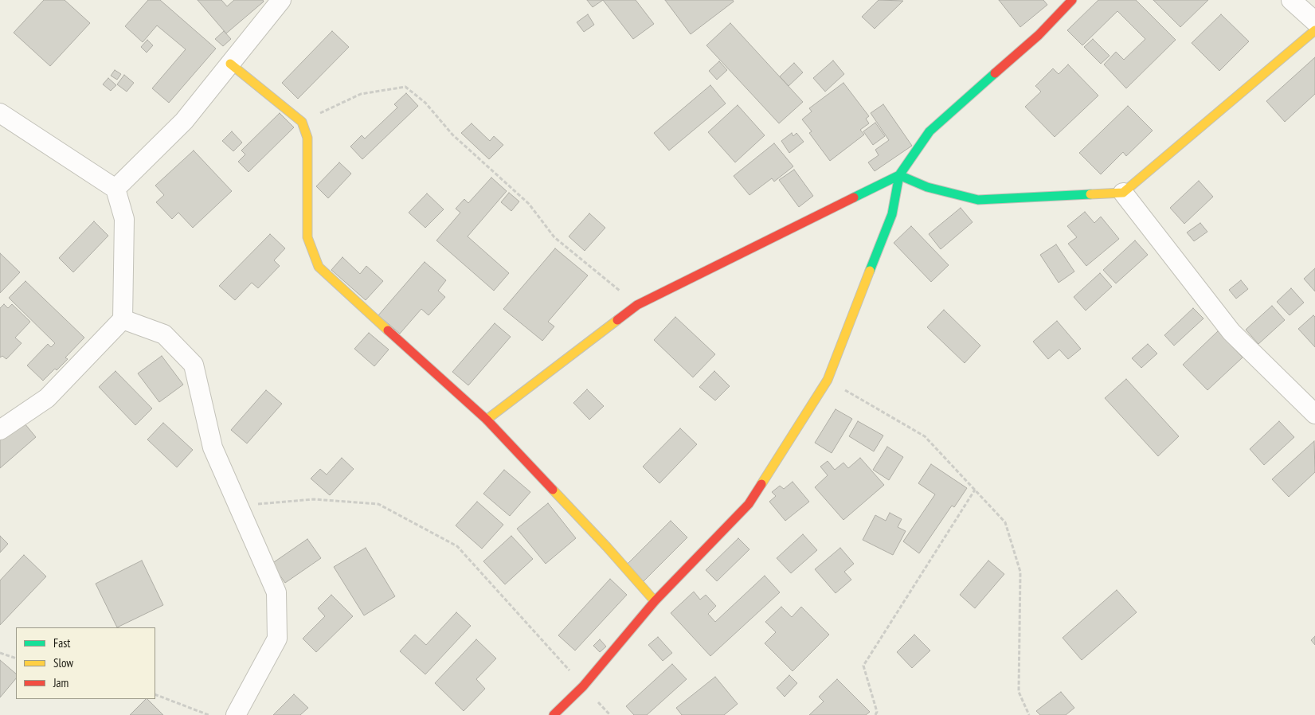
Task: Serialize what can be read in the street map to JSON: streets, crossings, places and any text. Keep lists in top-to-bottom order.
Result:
{
  "legend": ["Fast", "Slow", "Jam"]
}
